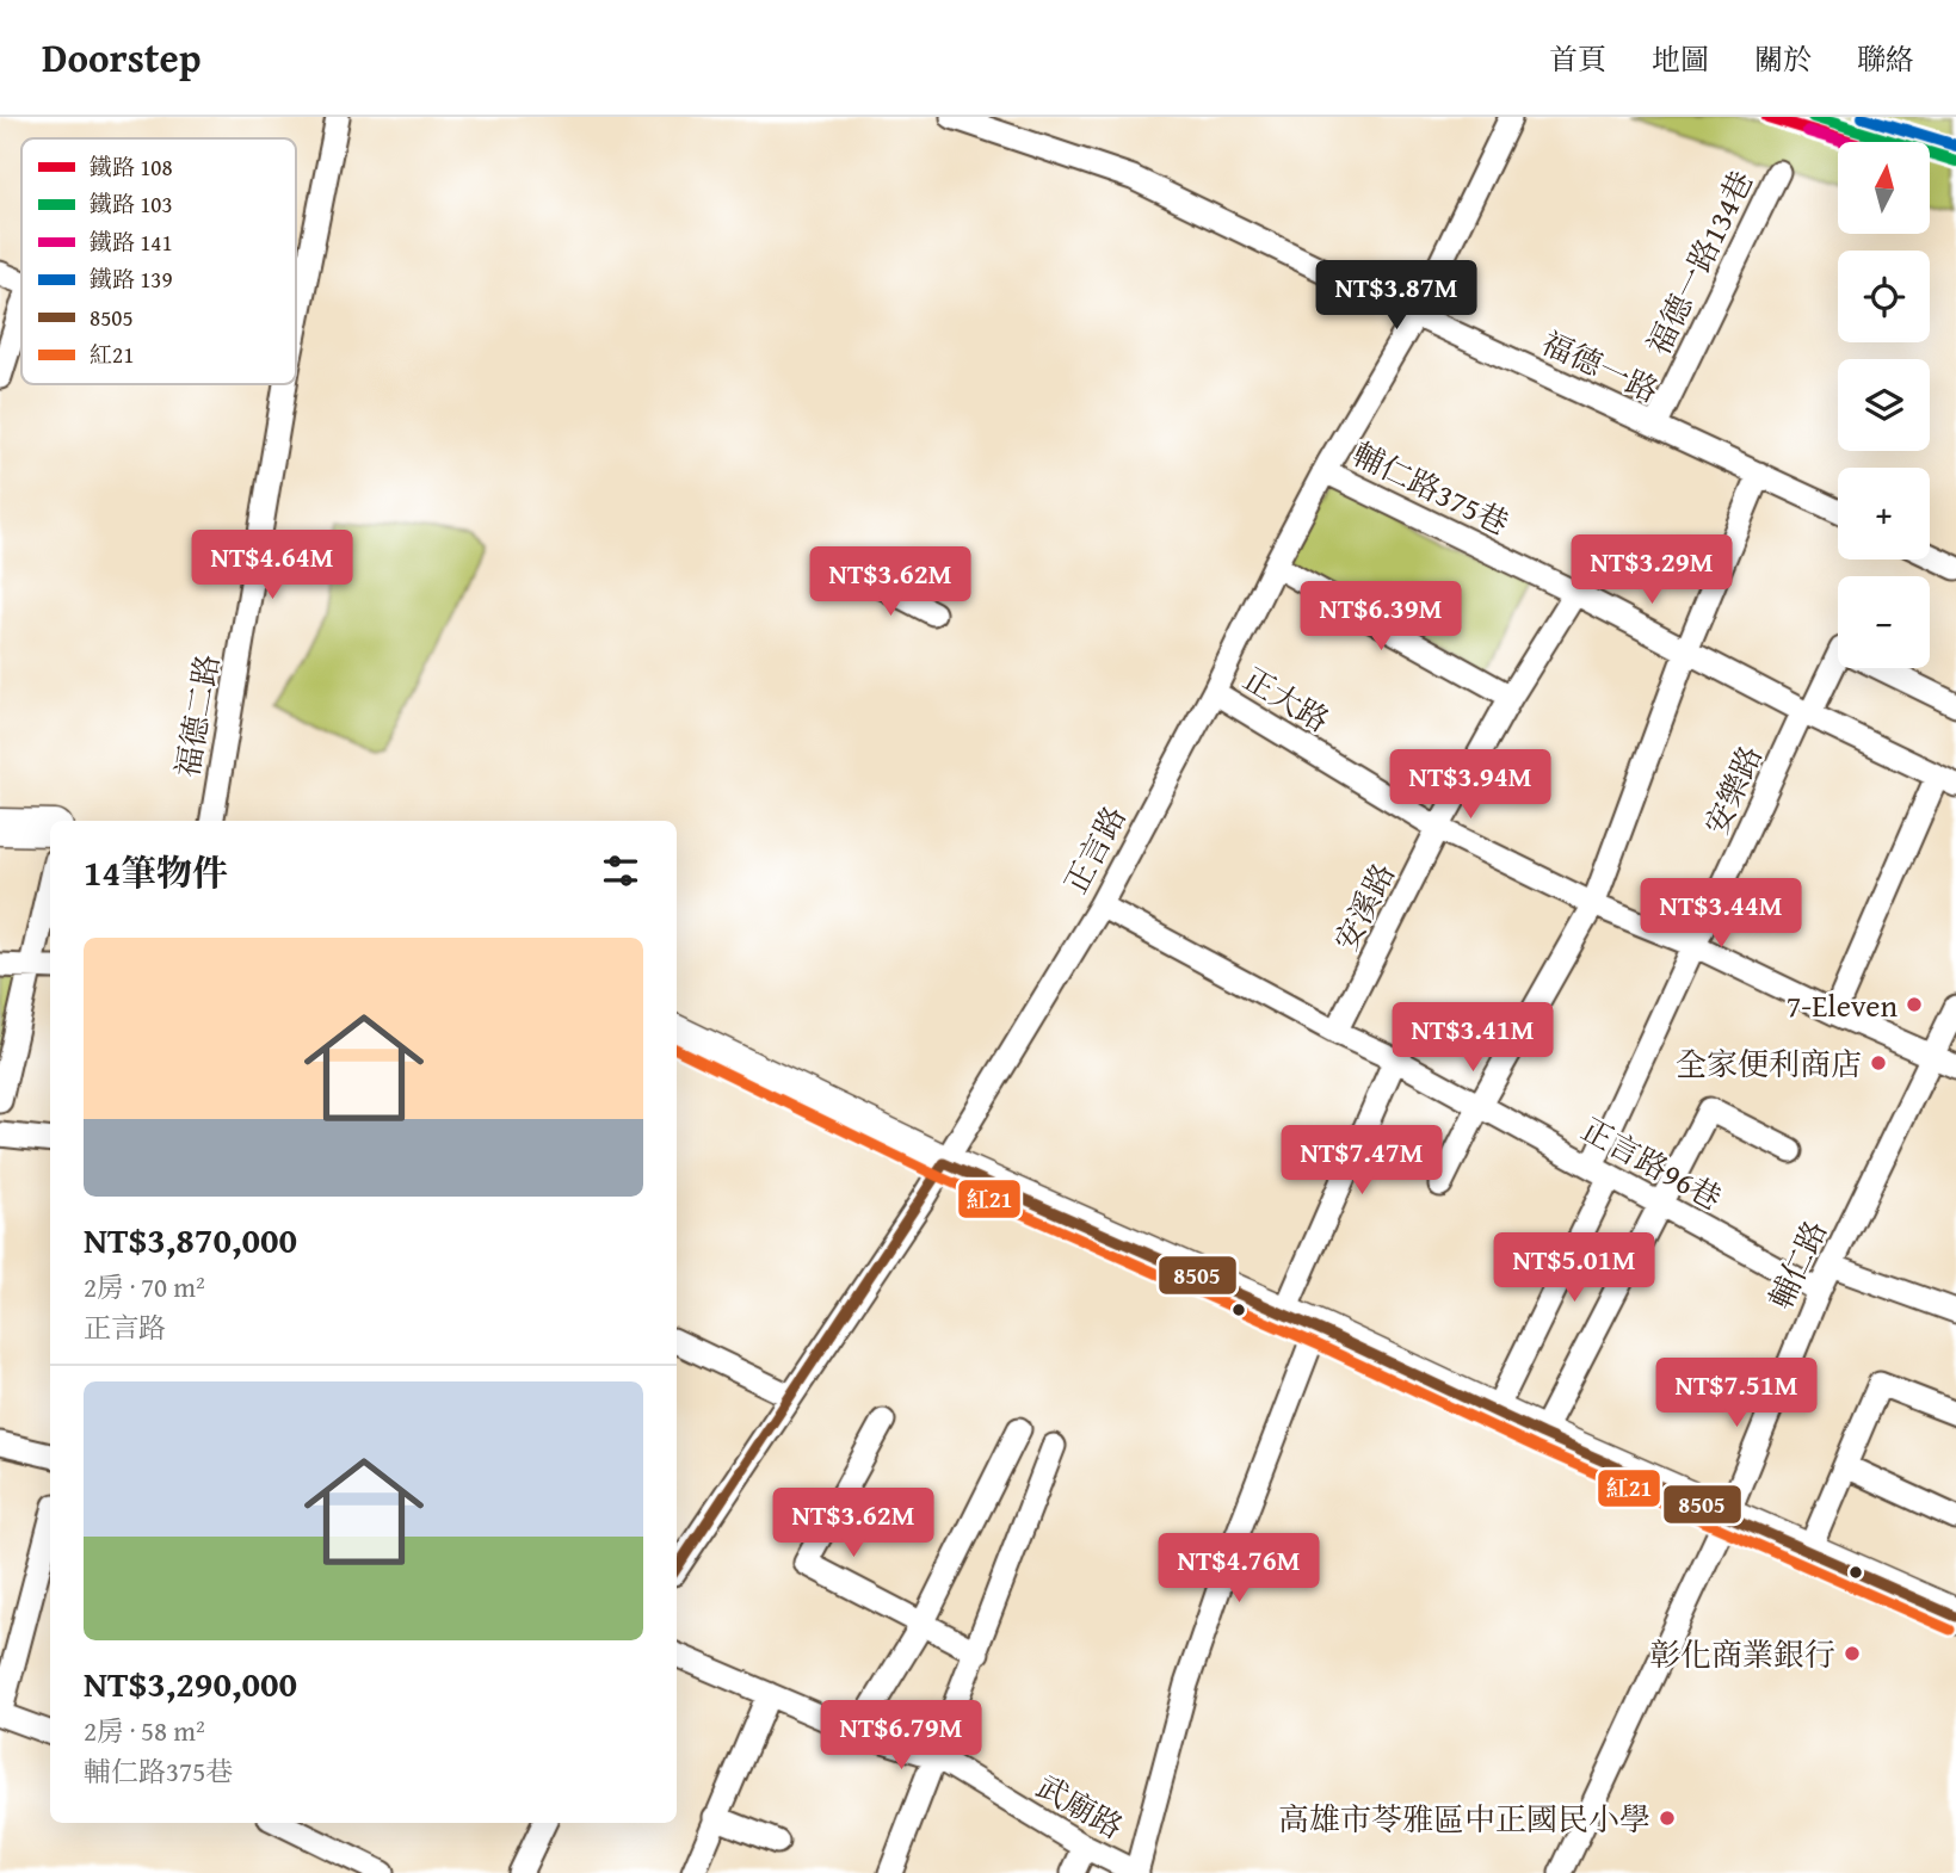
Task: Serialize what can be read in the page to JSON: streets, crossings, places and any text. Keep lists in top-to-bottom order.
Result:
{
  "streets": {
    "street": [
      "福德一路134巷",
      "福德一路",
      "輔仁路375巷",
      "正大路",
      "福德二路",
      "安樂路",
      "正言路",
      "安溪路",
      "正言路96巷",
      "輔仁路",
      "武廟路"
    ]
  },
  "crossings": [
    ["福德一路134巷", "福德一路"],
    ["福德一路", "正言路"],
    ["輔仁路375巷", "安樂路"],
    ["輔仁路375巷", "正言路"],
    ["輔仁路375巷", "安溪路"],
    ["正大路", "安樂路"],
    ["正大路", "正言路"],
    ["正大路", "安溪路"],
    ["正大路", "輔仁路"],
    ["安樂路", "正言路96巷"],
    ["正言路", "正言路96巷"],
    ["安溪路", "正言路96巷"],
    ["正言路96巷", "輔仁路"]
  ],
  "places": [
    "7-Eleven",
    "全家便利商店",
    "彰化商業銀行",
    "高雄市苓雅區中正國民小學"
  ],
  "lines": [
    "rail line 108",
    "rail line 103",
    "rail line 139",
    "rail line 141",
    "transit line 紅21",
    "transit line 8505"
  ],
  "legend": [
    "鐵路 108",
    "鐵路 103",
    "鐵路 141",
    "鐵路 139",
    "8505",
    "紅21"
  ],
  "north": "top",
  "page": {
    "header": "Doorstep",
    "nav": [
      "首頁",
      "地圖",
      "關於",
      "聯絡"
    ],
    "map_buttons": ["+", "−"],
    "price": [
      "NT$3.87M",
      "NT$4.64M",
      "NT$3.29M",
      "NT$3.62M",
      "NT$6.39M",
      "NT$3.94M",
      "NT$3.44M",
      "NT$3.41M",
      "NT$7.47M",
      "NT$5.01M",
      "NT$7.51M",
      "NT$3.62M",
      "NT$4.76M",
      "NT$6.79M"
    ],
    "heading": "14筆物件",
    "list": [
      {
        "name": "NT$3,870,000",
        "note": "2房 · 70 m² · 正言路"
      },
      {
        "name": "NT$3,290,000",
        "note": "2房 · 58 m² · 輔仁路375巷"
      }
    ]
  }
}
